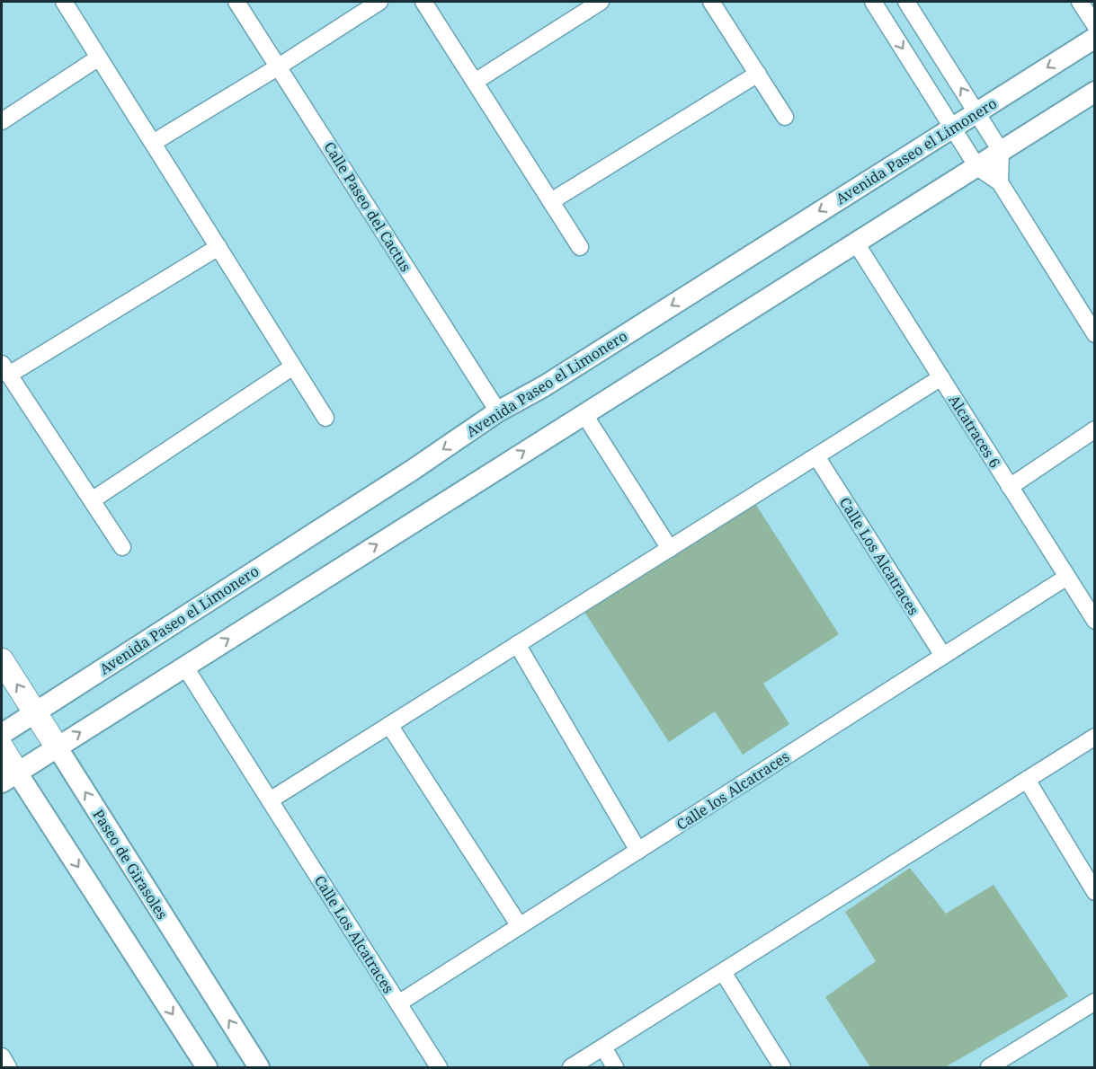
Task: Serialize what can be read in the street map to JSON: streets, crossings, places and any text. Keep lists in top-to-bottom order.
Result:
{
  "streets": {
    "main road": ["Paseo de Girasoles"],
    "street": [
      "Avenida Paseo el Limonero",
      "Calle Paseo del Cactus",
      "Alcatraces 6",
      "Calle Los Alcatraces",
      "Calle los Alcatraces"
    ]
  },
  "crossings": [
    ["Avenida Paseo el Limonero", "Calle Paseo del Cactus"],
    ["Avenida Paseo el Limonero", "Paseo de Girasoles"],
    ["Alcatraces 6", "Calle los Alcatraces"],
    ["Calle Los Alcatraces", "Calle los Alcatraces"]
  ],
  "one_way": ["Paseo de Girasoles"]
}
